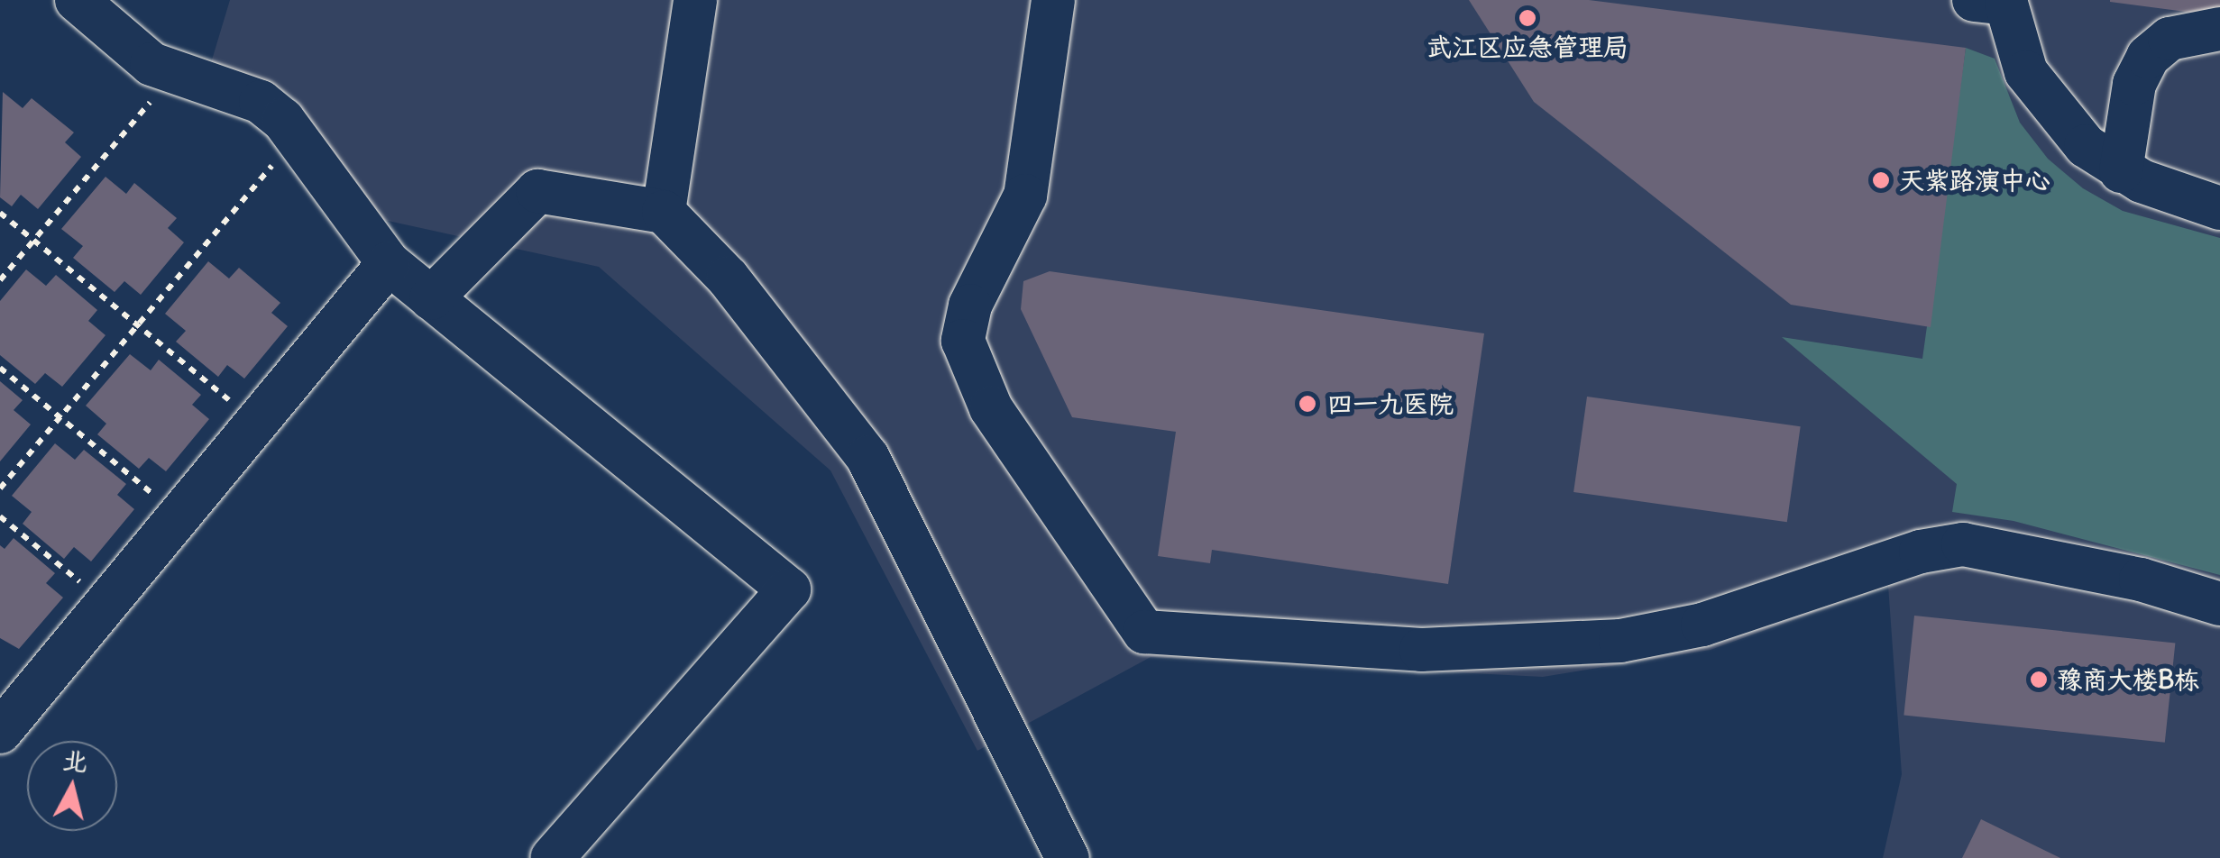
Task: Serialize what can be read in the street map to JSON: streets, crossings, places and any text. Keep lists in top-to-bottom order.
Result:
{
  "places": [
    "武江区应急管理局",
    "天紫路演中心",
    "四一九医院",
    "豫商大楼B栋"
  ],
  "north": "top"
}
